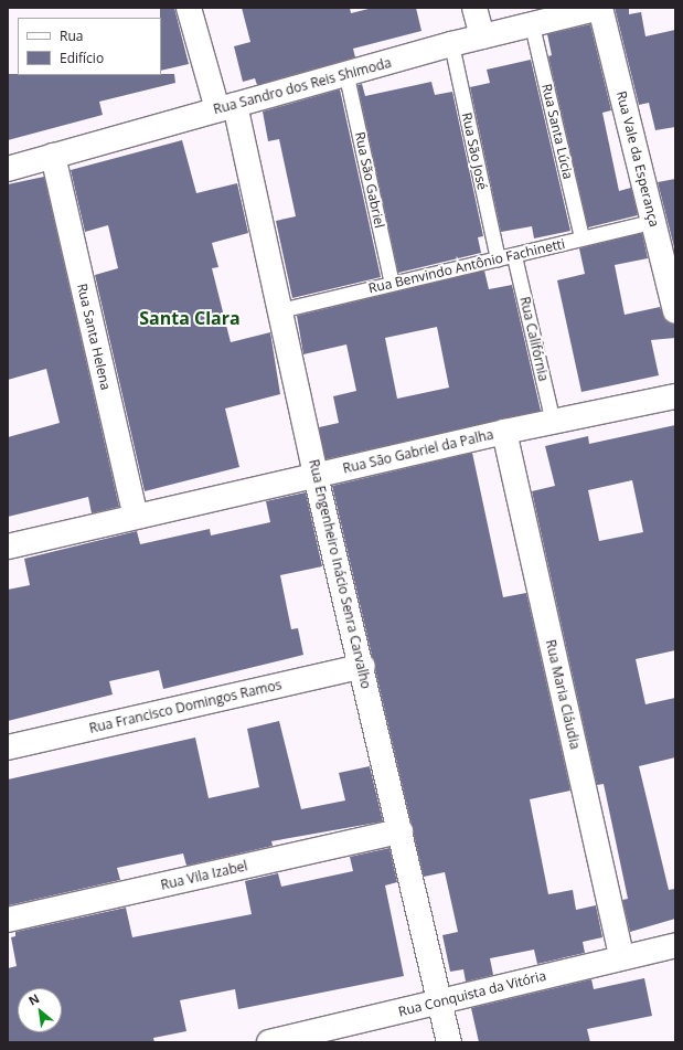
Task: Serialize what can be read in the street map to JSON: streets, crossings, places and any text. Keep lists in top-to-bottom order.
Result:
{
  "streets": {
    "street": [
      "Rua Sandro dos Reis Shimoda",
      "Rua Vale da Esperança",
      "Rua Santa Helena",
      "Rua São Gabriel da Palha",
      "Rua Engenheiro Inácio Senra Carvalho",
      "Rua Maria Cláudia",
      "Rua Francisco Domingos Ramos",
      "Rua Vila Izabel",
      "Rua Conquista da Vitória"
    ],
    "lane": [
      "Rua Santa Lúcia",
      "Rua São José",
      "Rua São Gabriel",
      "Rua Benvindo Antônio Fachinetti",
      "Rua Califórnia"
    ]
  },
  "crossings": [
    ["Rua Sandro dos Reis Shimoda", "Rua Santa Lúcia"],
    ["Rua Sandro dos Reis Shimoda", "Rua São José"],
    ["Rua Sandro dos Reis Shimoda", "Rua Vale da Esperança"],
    ["Rua Sandro dos Reis Shimoda", "Rua São Gabriel"],
    ["Rua Sandro dos Reis Shimoda", "Rua Santa Helena"],
    ["Rua Sandro dos Reis Shimoda", "Rua Engenheiro Inácio Senra Carvalho"],
    ["Rua Santa Lúcia", "Rua Benvindo Antônio Fachinetti"],
    ["Rua São José", "Rua Benvindo Antônio Fachinetti"],
    ["Rua Vale da Esperança", "Rua Benvindo Antônio Fachinetti"],
    ["Rua São Gabriel", "Rua Benvindo Antônio Fachinetti"],
    ["Rua Benvindo Antônio Fachinetti", "Rua Califórnia"],
    ["Rua Benvindo Antônio Fachinetti", "Rua Engenheiro Inácio Senra Carvalho"],
    ["Rua Santa Helena", "Rua São Gabriel da Palha"],
    ["Rua Califórnia", "Rua São Gabriel da Palha"],
    ["Rua São Gabriel da Palha", "Rua Engenheiro Inácio Senra Carvalho"],
    ["Rua São Gabriel da Palha", "Rua Maria Cláudia"],
    ["Rua Engenheiro Inácio Senra Carvalho", "Rua Francisco Domingos Ramos"],
    ["Rua Engenheiro Inácio Senra Carvalho", "Rua Vila Izabel"],
    ["Rua Engenheiro Inácio Senra Carvalho", "Rua Conquista da Vitória"],
    ["Rua Maria Cláudia", "Rua Conquista da Vitória"]
  ],
  "districts": ["Santa Clara"],
  "legend": ["Rua", "Edifício"],
  "north": "top left"
}
